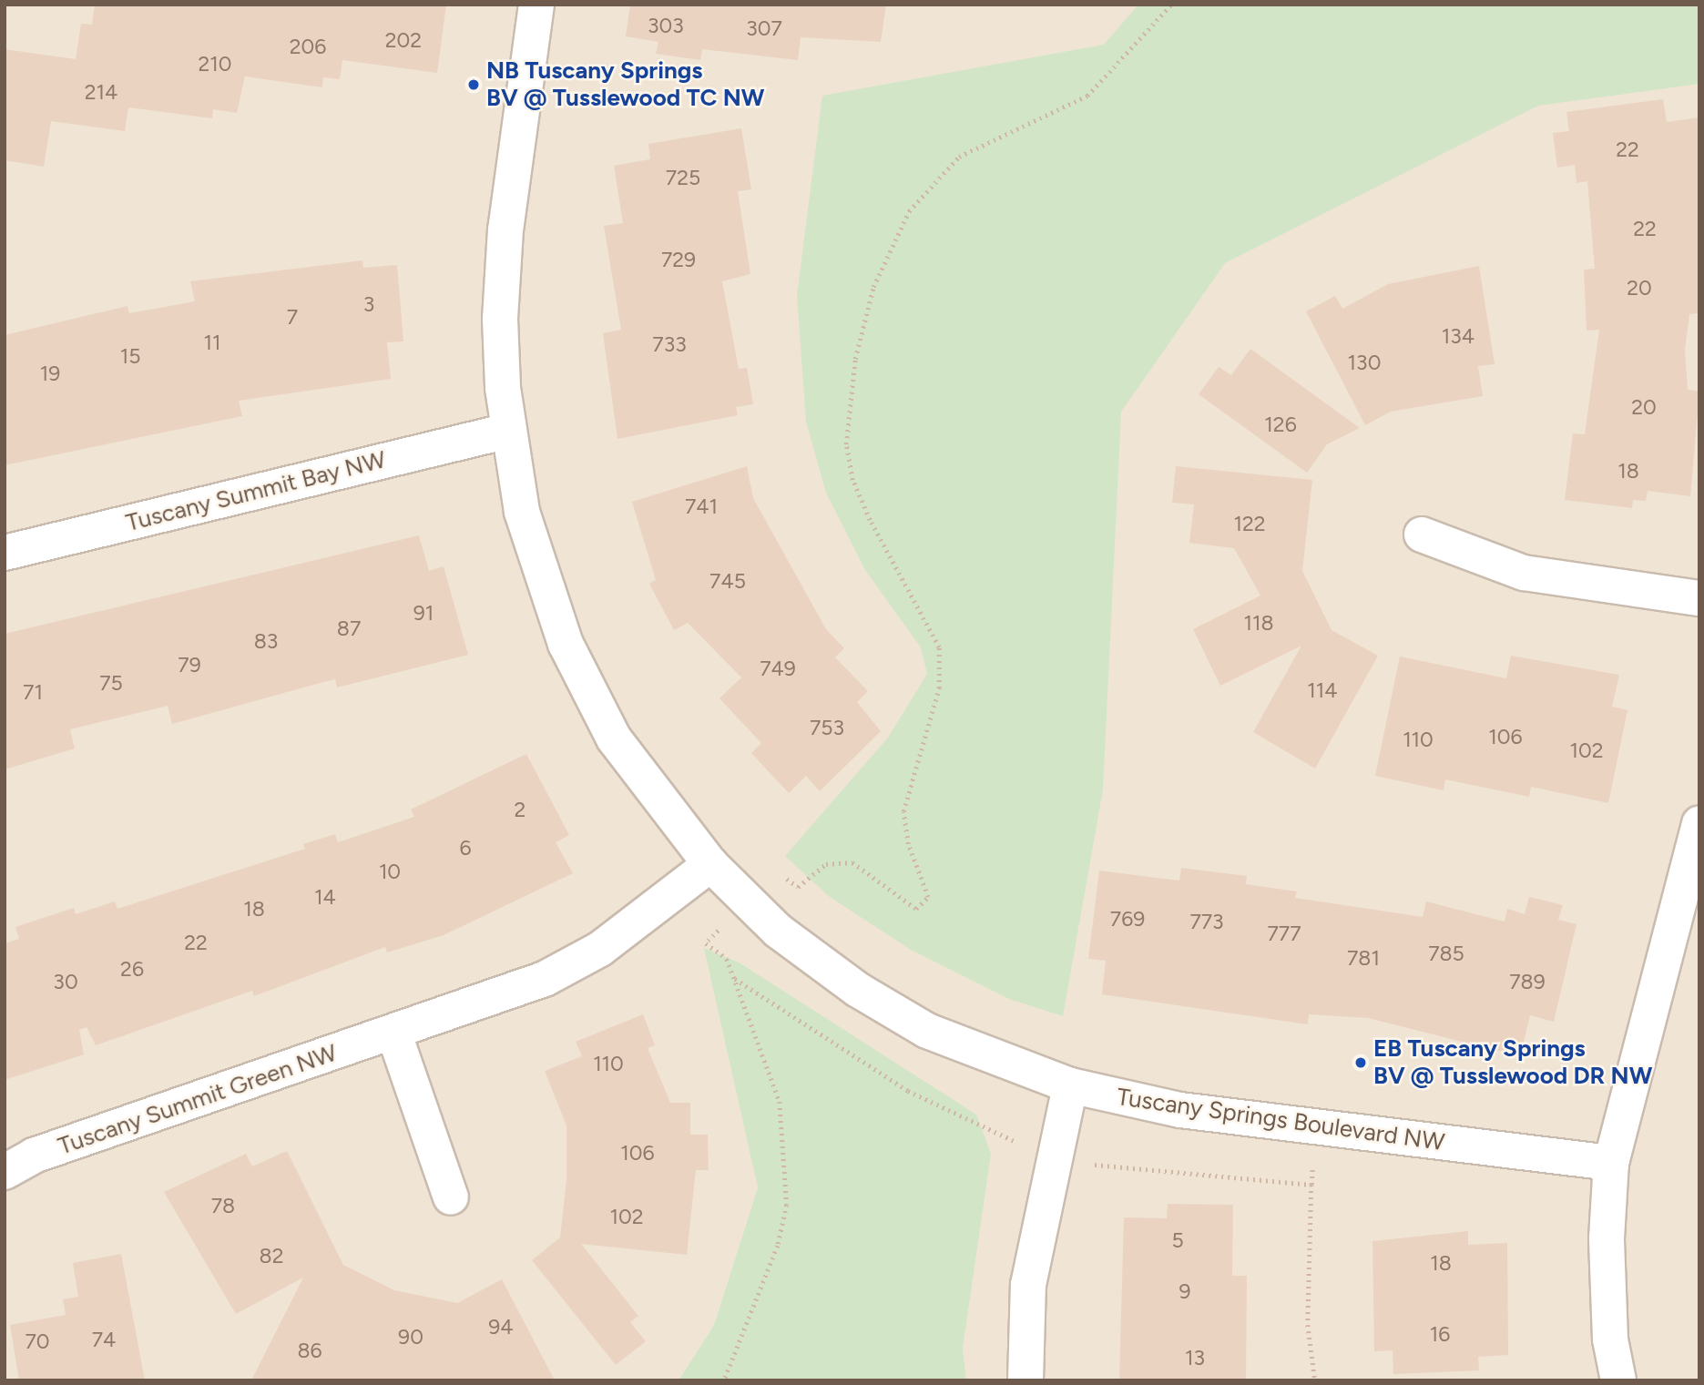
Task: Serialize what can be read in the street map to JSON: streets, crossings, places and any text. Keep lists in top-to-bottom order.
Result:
{
  "streets": {
    "street": ["Tuscany Summit Bay NW", "Tuscany Summit Green NW", "Tuscany Springs Boulevard NW"]
  },
  "crossings": [
    ["Tuscany Summit Bay NW", "Tuscany Springs Boulevard NW"],
    ["Tuscany Summit Green NW", "Tuscany Springs Boulevard NW"]
  ],
  "places": ["NB Tuscany Springs BV @ Tusslewood TC NW", "EB Tuscany Springs BV @ Tusslewood DR NW"],
  "house_numbers": [
    "303",
    "307",
    "202",
    "206",
    "210",
    "214",
    "22",
    "725",
    "22",
    "729",
    "20",
    "3",
    "7",
    "134",
    "11",
    "733",
    "15",
    "130",
    "19",
    "20",
    "126",
    "18",
    "741",
    "122",
    "745",
    "91",
    "118",
    "87",
    "83",
    "79",
    "749",
    "75",
    "114",
    "71",
    "753",
    "106",
    "110",
    "102",
    "2",
    "6",
    "10",
    "14",
    "18",
    "769",
    "773",
    "777",
    "22",
    "785",
    "781",
    "26",
    "30",
    "789",
    "110",
    "106",
    "78",
    "102",
    "5",
    "82",
    "18",
    "9",
    "94",
    "16",
    "90",
    "74",
    "70",
    "86",
    "13"
  ]
}
